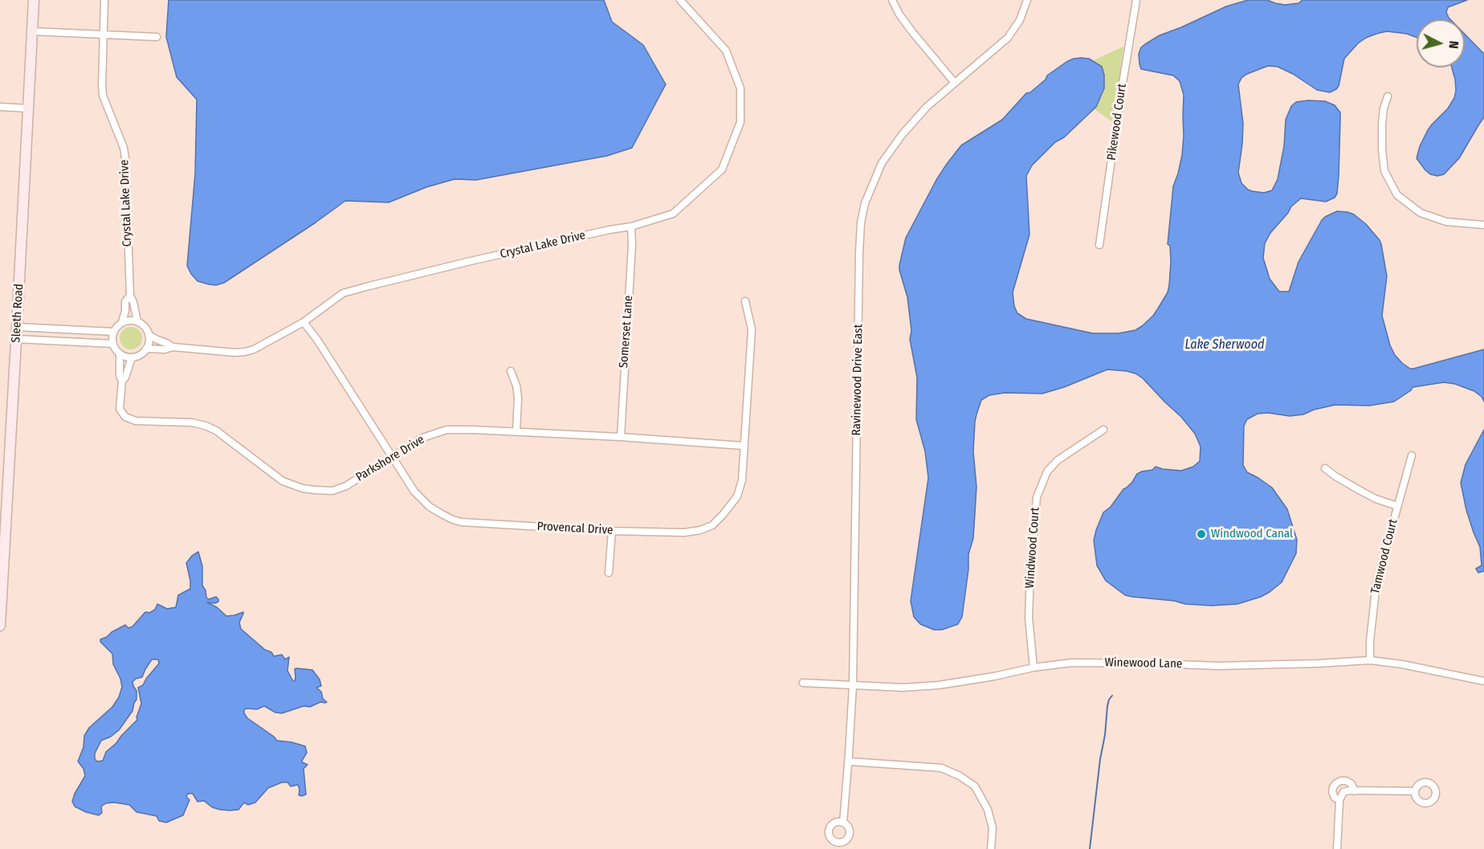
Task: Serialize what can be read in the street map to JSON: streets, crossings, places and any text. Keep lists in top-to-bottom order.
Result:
{
  "streets": {
    "street": [
      "Pikewood Court",
      "Crystal Lake Drive",
      "Sleeth Road",
      "Somerset Lane",
      "Ravinewood Drive East",
      "Parkshore Drive",
      "Provencal Drive",
      "Windwood Court",
      "Tamwood Court",
      "Winewood Lane"
    ]
  },
  "crossings": [
    ["Crystal Lake Drive", "Somerset Lane"],
    ["Crystal Lake Drive", "Parkshore Drive"],
    ["Crystal Lake Drive", "Provencal Drive"],
    ["Somerset Lane", "Parkshore Drive"],
    ["Ravinewood Drive East", "Winewood Lane"],
    ["Parkshore Drive", "Provencal Drive"],
    ["Windwood Court", "Winewood Lane"],
    ["Tamwood Court", "Winewood Lane"]
  ],
  "water": ["Lake Sherwood"],
  "places": ["Windwood Canal"],
  "north": "right"
}
